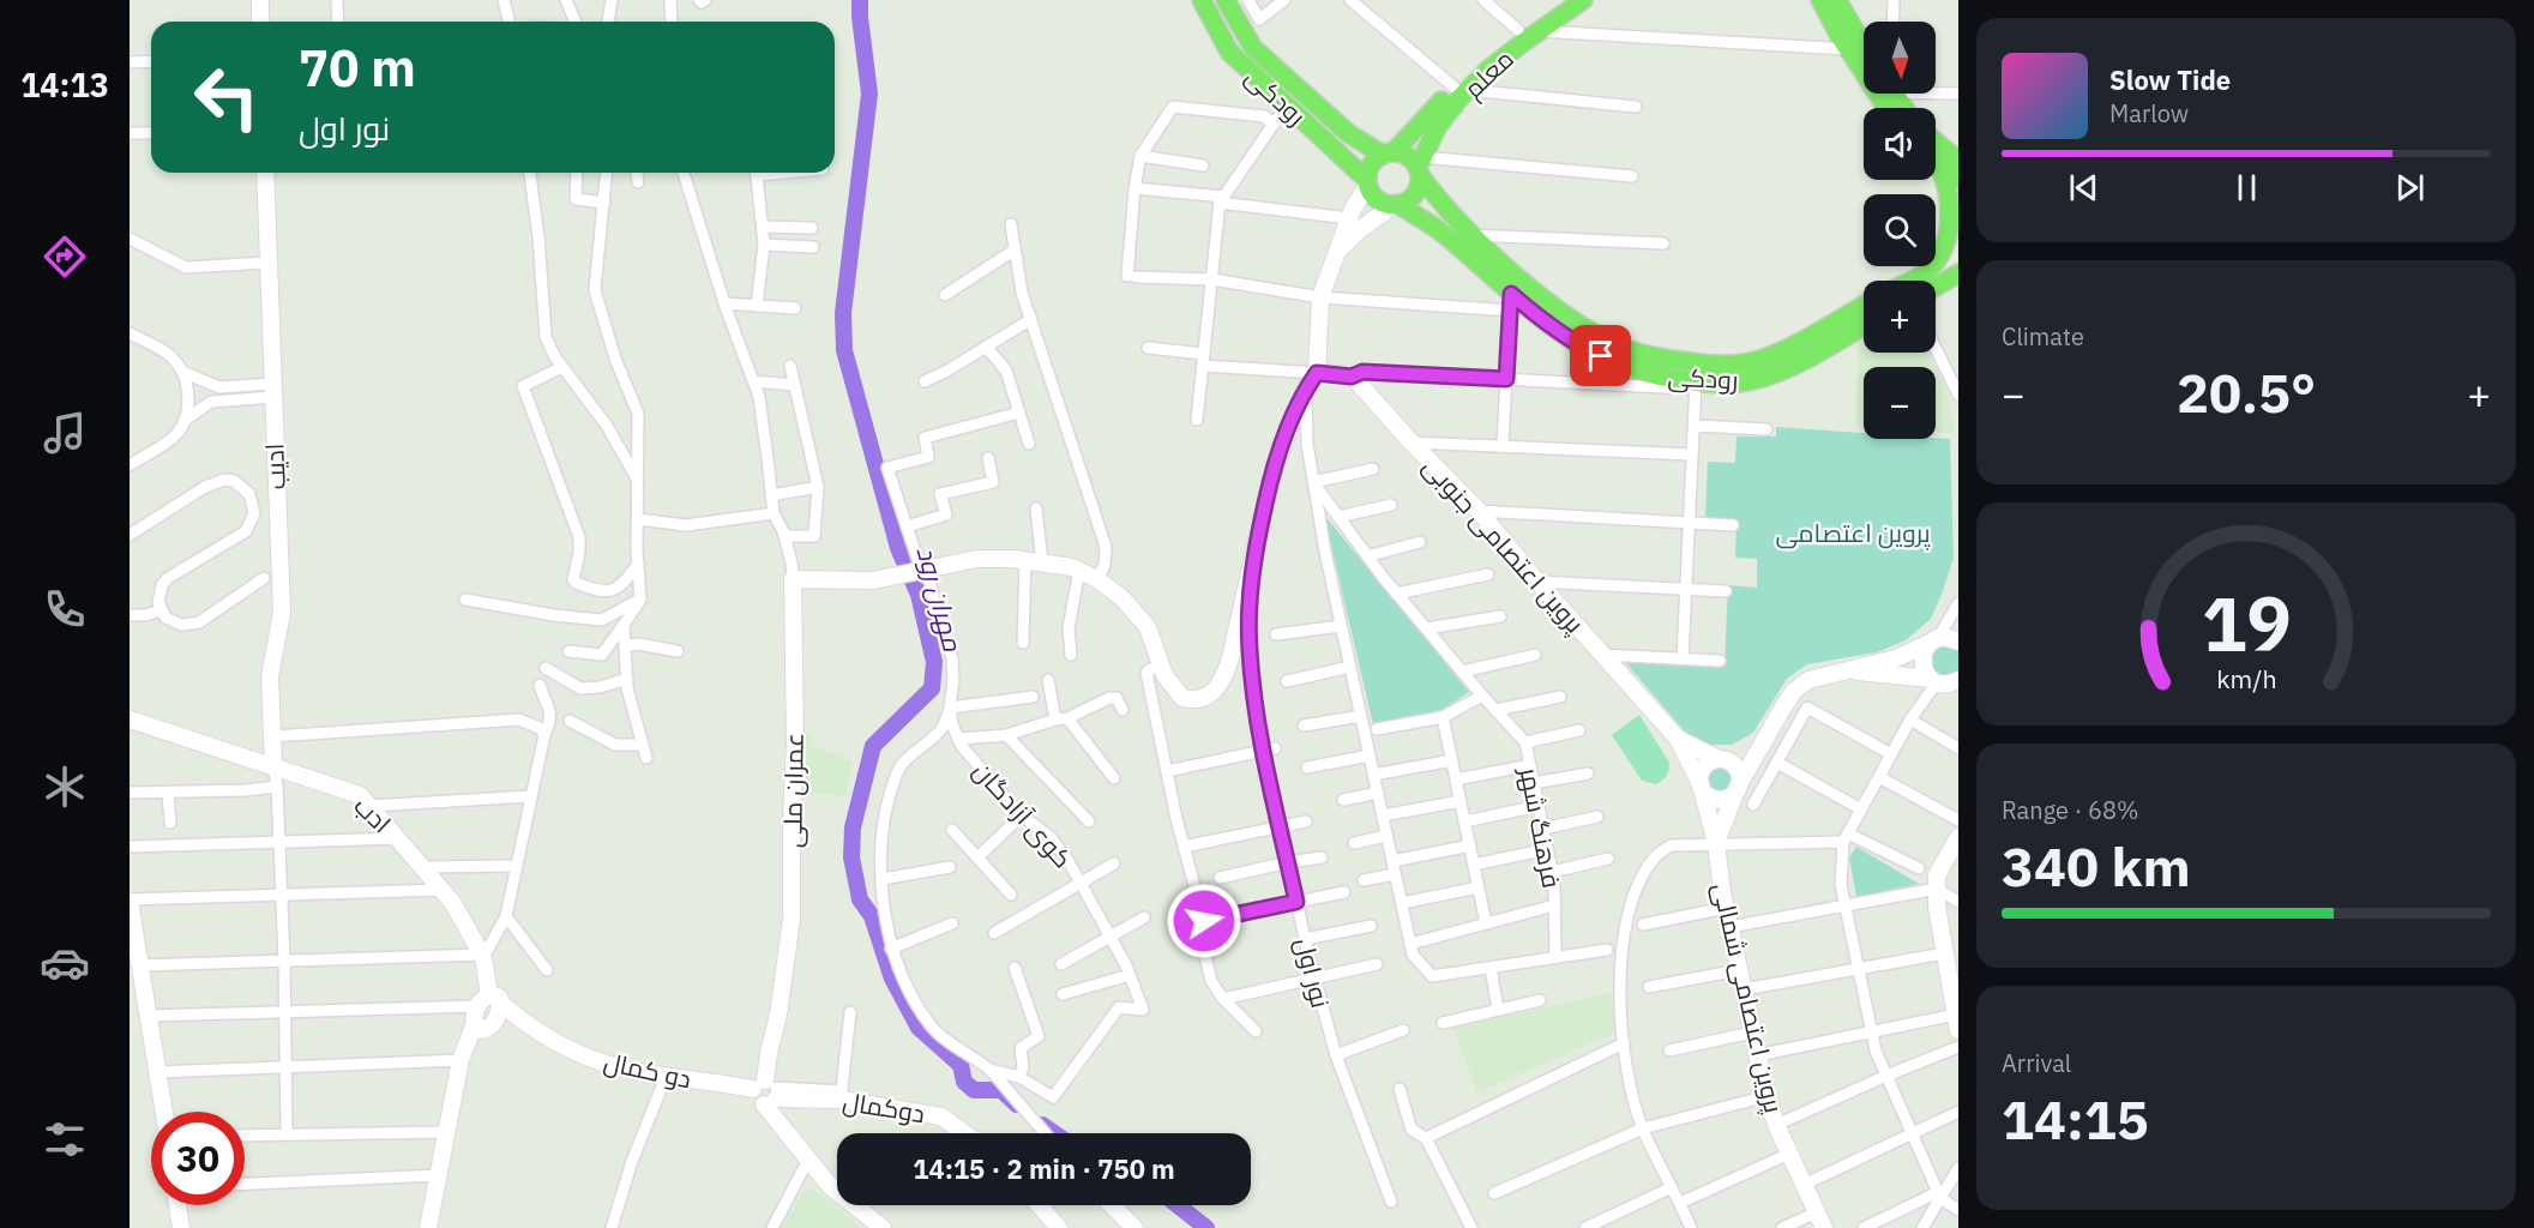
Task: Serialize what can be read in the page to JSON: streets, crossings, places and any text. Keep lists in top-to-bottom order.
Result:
{
  "streets": {
    "main road": [
      "معلم",
      "رودکی",
      "رودکى",
      "ادیب",
      "پروین اعتصامی جنوبی",
      "عمران ملی",
      "ادب",
      "پروین اعتصامی شمالی",
      "دو کمال",
      "دوکمال"
    ],
    "street": ["کوی آزادگان", "فرهنگ شهر", "نور اول"]
  },
  "crossings": [
    ["معلم", "رودکی"],
    ["معلم", "رودکى"],
    ["رودکی", "رودکى"],
    ["ادیب", "ادب"],
    ["پروین اعتصامی جنوبی", "پروین اعتصامی شمالی"],
    ["عمران ملی", "دو کمال"],
    ["عمران ملی", "دوکمال"],
    ["ادب", "دو کمال"],
    ["دو کمال", "دوکمال"]
  ],
  "water": ["مهران رود"],
  "parks": ["پروین اعتصامى"],
  "north": "bottom",
  "page": {
    "tabs": "14:13",
    "map_buttons": ["+", "−"],
    "turn": ["70 m", "نور اول"],
    "song": ["Slow Tide", "Marlow"],
    "tile": [
      "Climate",
      ["Range · 68%", "340 km"],
      ["Arrival", "14:15"]
    ],
    "heat": ["−", "20.5°", "+"],
    "limit": "30",
    "trip": "14:15 · 2 min · 750 m",
    "gauge": ["19", "km/h"]
  }
}
